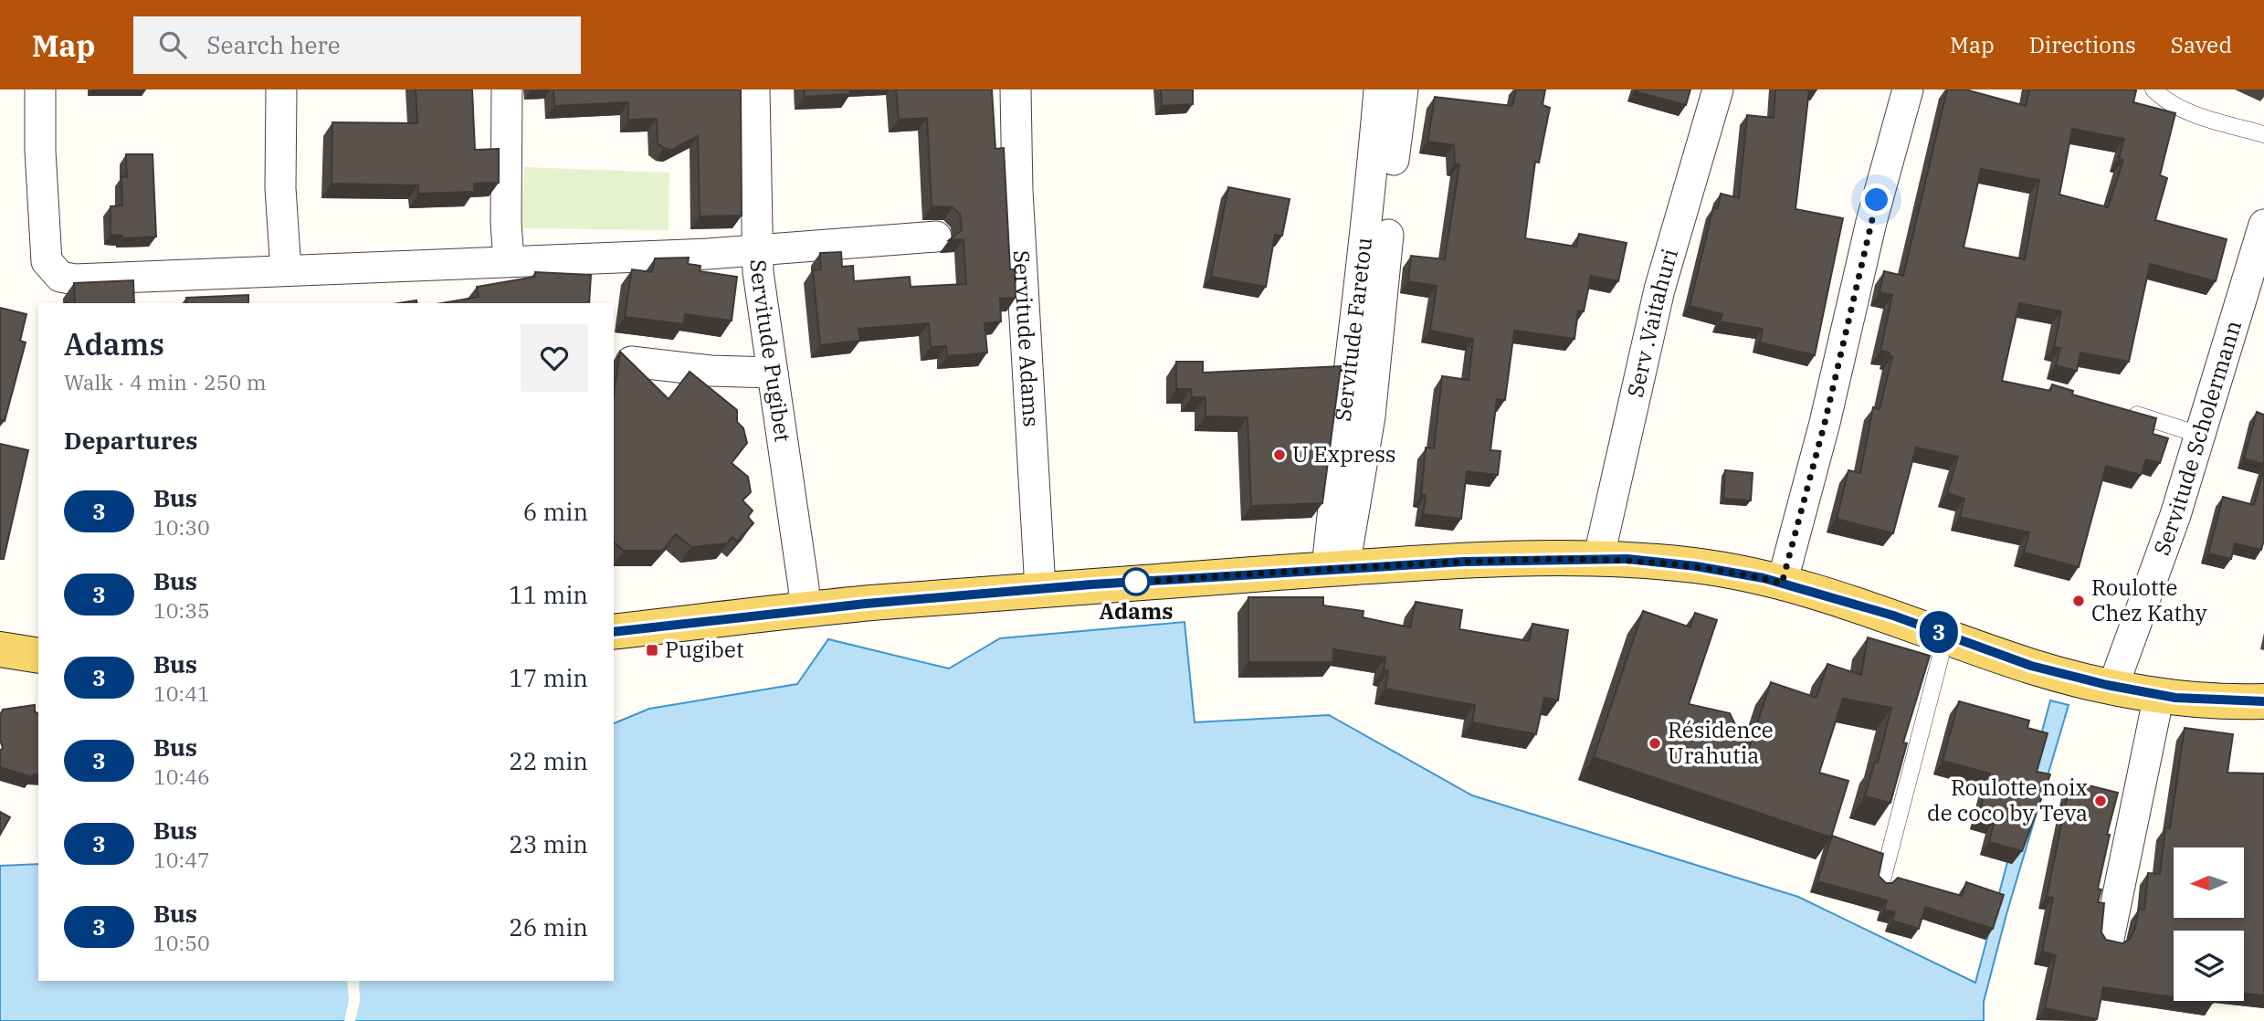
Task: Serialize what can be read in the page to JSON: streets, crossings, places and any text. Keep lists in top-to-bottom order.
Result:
{
  "streets": {
    "street": [
      "Serv .Vaitahuri",
      "Servitude Faretou",
      "Servitude Adams",
      "Servitude Pugibet",
      "Servitude Scholermann"
    ]
  },
  "places": {
    "other": [
      "U Express",
      "Adams",
      "Roulotte Chez Kathy",
      "Résidence Urahutia",
      "Roulotte noix de coco by Teva"
    ],
    "transit": ["Pugibet"]
  },
  "lines": ["bus line 3"],
  "north": "left",
  "page": {
    "header": "Map",
    "search": "Search here",
    "nav": ["Map", "Directions", "Saved"],
    "on_map": "3",
    "heading": [
      ["Adams", "Walk · 4 min · 250 m"],
      "Departures"
    ],
    "list": [
      {
        "mark": "3",
        "name": "Bus",
        "note": "10:30",
        "value": "6 min"
      },
      {
        "mark": "3",
        "name": "Bus",
        "note": "10:35",
        "value": "11 min"
      },
      {
        "mark": "3",
        "name": "Bus",
        "note": "10:41",
        "value": "17 min"
      },
      {
        "mark": "3",
        "name": "Bus",
        "note": "10:46",
        "value": "22 min"
      },
      {
        "mark": "3",
        "name": "Bus",
        "note": "10:47",
        "value": "23 min"
      },
      {
        "mark": "3",
        "name": "Bus",
        "note": "10:50",
        "value": "26 min"
      }
    ]
  }
}
